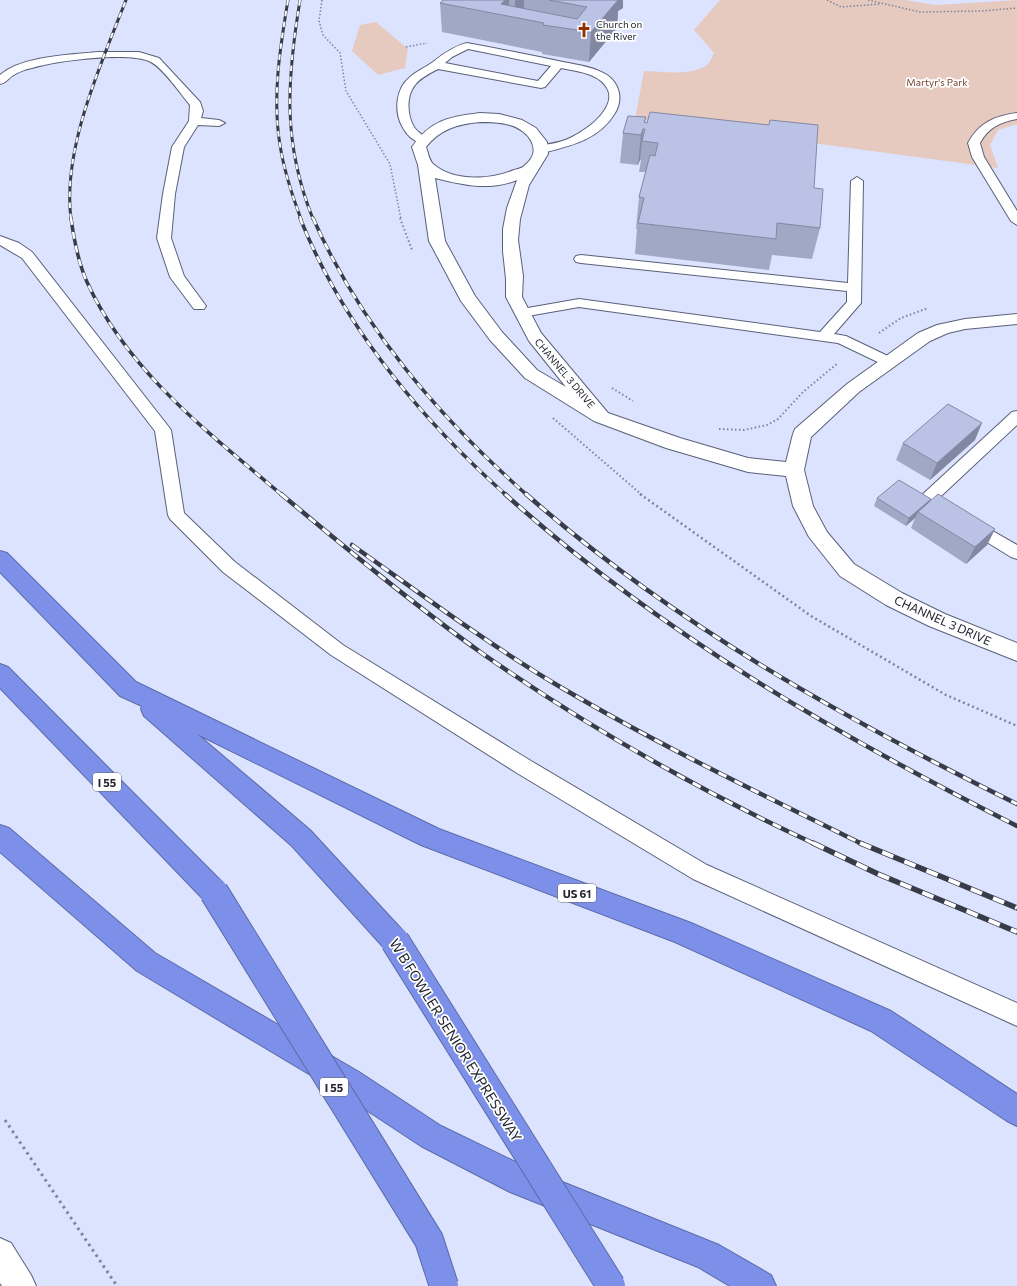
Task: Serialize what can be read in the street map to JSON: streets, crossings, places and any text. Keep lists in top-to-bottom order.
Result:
{
  "streets": {
    "highway": ["I 55", "US 61", "W B FOWLER SENIOR EXPRESSWAY"],
    "street": ["CHANNEL 3 DRIVE"]
  },
  "crossings": [
    ["US 61", "W B FOWLER SENIOR EXPRESSWAY"]
  ],
  "parks": ["Martyr's Park"],
  "places": {
    "church": ["Church on the River"]
  }
}
